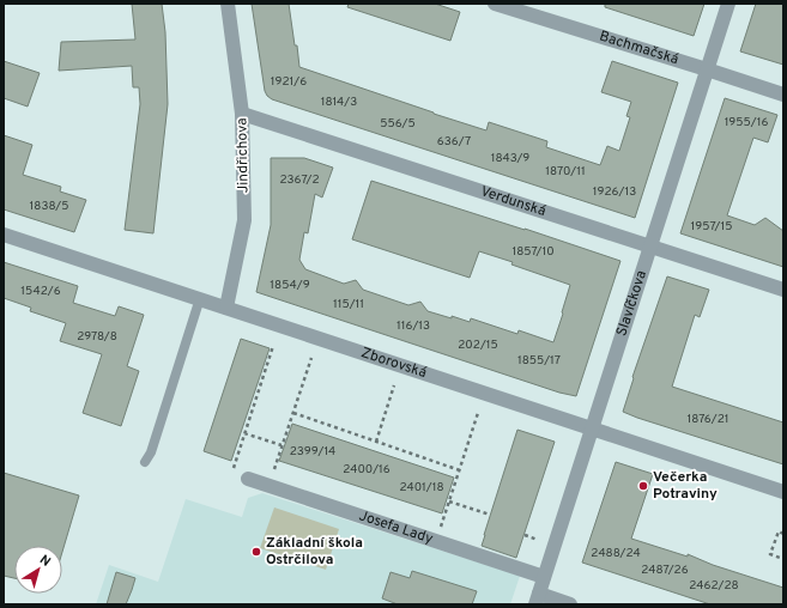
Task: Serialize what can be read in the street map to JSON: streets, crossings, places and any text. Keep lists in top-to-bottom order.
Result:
{
  "streets": {
    "street": [
      "Bachmačská",
      "Jindřichova",
      "Verdunská",
      "Slavíčkova",
      "Zborovská",
      "Josefa Lady"
    ]
  },
  "crossings": [
    ["Bachmačská", "Slavíčkova"],
    ["Jindřichova", "Verdunská"],
    ["Jindřichova", "Zborovská"],
    ["Verdunská", "Slavíčkova"],
    ["Slavíčkova", "Zborovská"],
    ["Slavíčkova", "Josefa Lady"]
  ],
  "places": ["Večerka Potraviny", "Základní škola Ostrčilova"],
  "house_numbers": [
    "1921/6",
    "1814/3",
    "1955/16",
    "556/5",
    "636/7",
    "1843/9",
    "1870/11",
    "2367/2",
    "1926/13",
    "1838/5",
    "1957/15",
    "1857/10",
    "1854/9",
    "1542/6",
    "115/11",
    "116/13",
    "2978/8",
    "202/15",
    "1855/17",
    "1876/21",
    "2399/14",
    "2400/16",
    "2401/18",
    "2488/24",
    "2487/26",
    "2462/28"
  ],
  "north": "top right"
}
